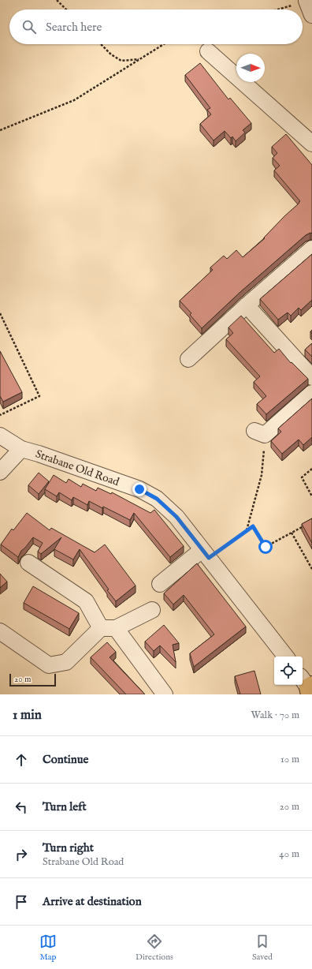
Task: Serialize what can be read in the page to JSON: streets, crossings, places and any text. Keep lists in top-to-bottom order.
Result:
{
  "streets": {
    "street": ["Strabane Old Road"]
  },
  "scale_bar": "20 m",
  "north": "right",
  "page": {
    "search": "Search here",
    "scale": "20 m",
    "heading": ["1 min", "Walk · 70 m"],
    "list": [
      ["Continue", "10 m"],
      ["Turn left", "20 m"],
      ["Turn right", "Strabane Old Road", "40 m"],
      "Arrive at destination"
    ],
    "nav": ["Map", "Directions", "Saved"]
  }
}
